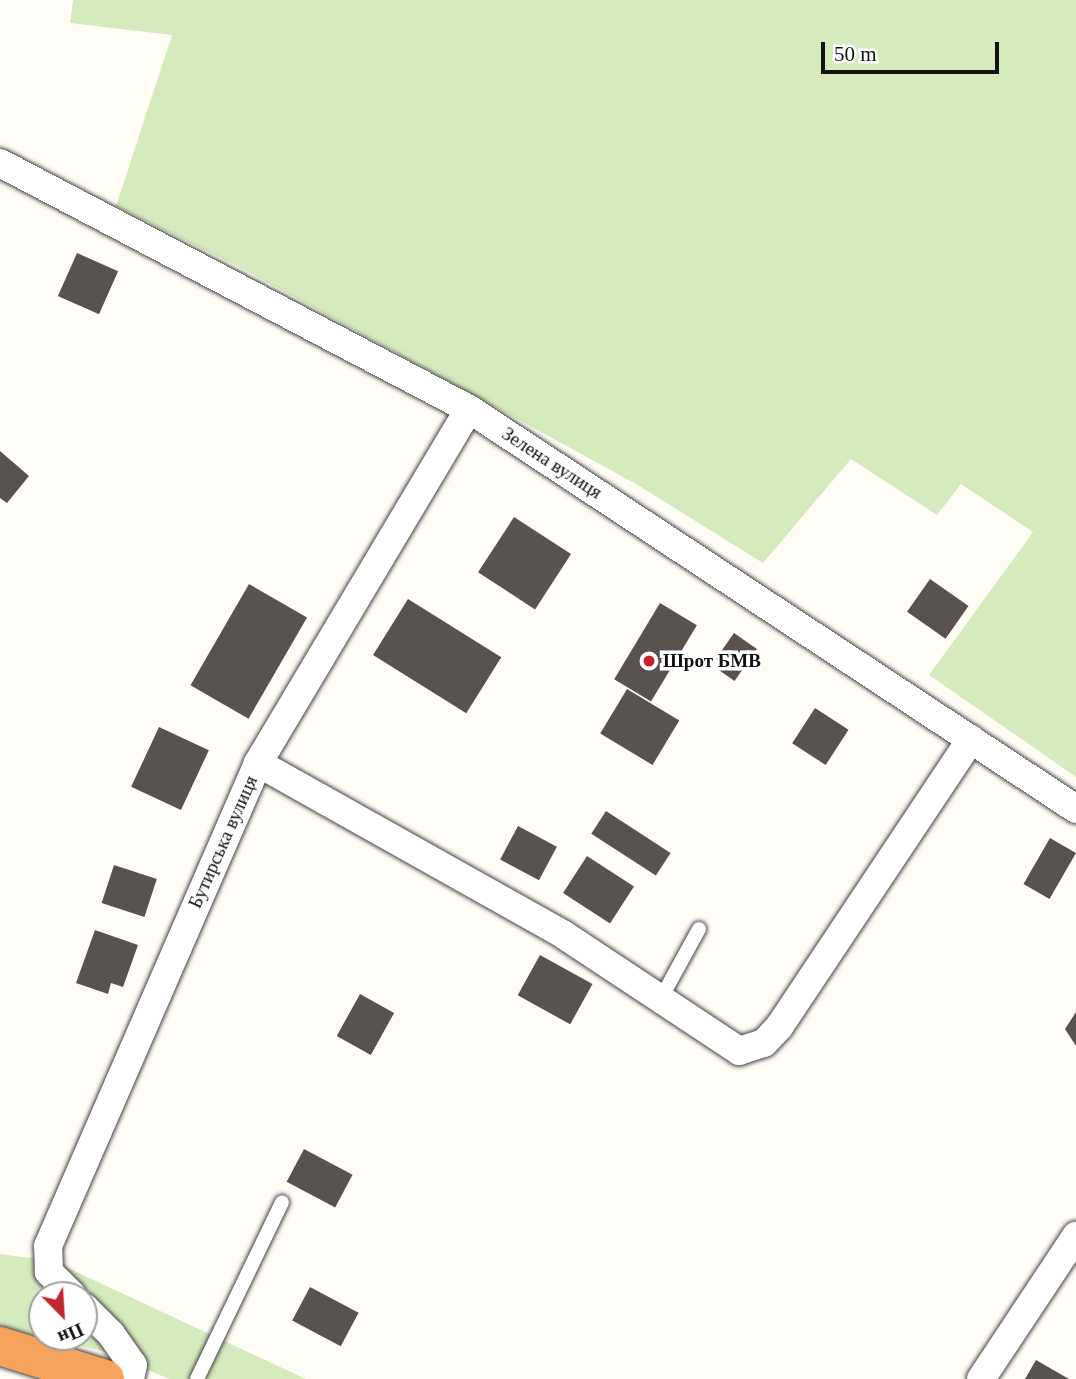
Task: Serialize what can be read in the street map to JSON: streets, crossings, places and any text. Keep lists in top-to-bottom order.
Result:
{
  "streets": {
    "street": ["Зелена вулиця", "Бутирська вулиця"]
  },
  "crossings": [
    ["Зелена вулиця", "Бутирська вулиця"]
  ],
  "places": ["Шрот БМВ"],
  "scale_bar": "50 m",
  "north": "bottom right"
}
